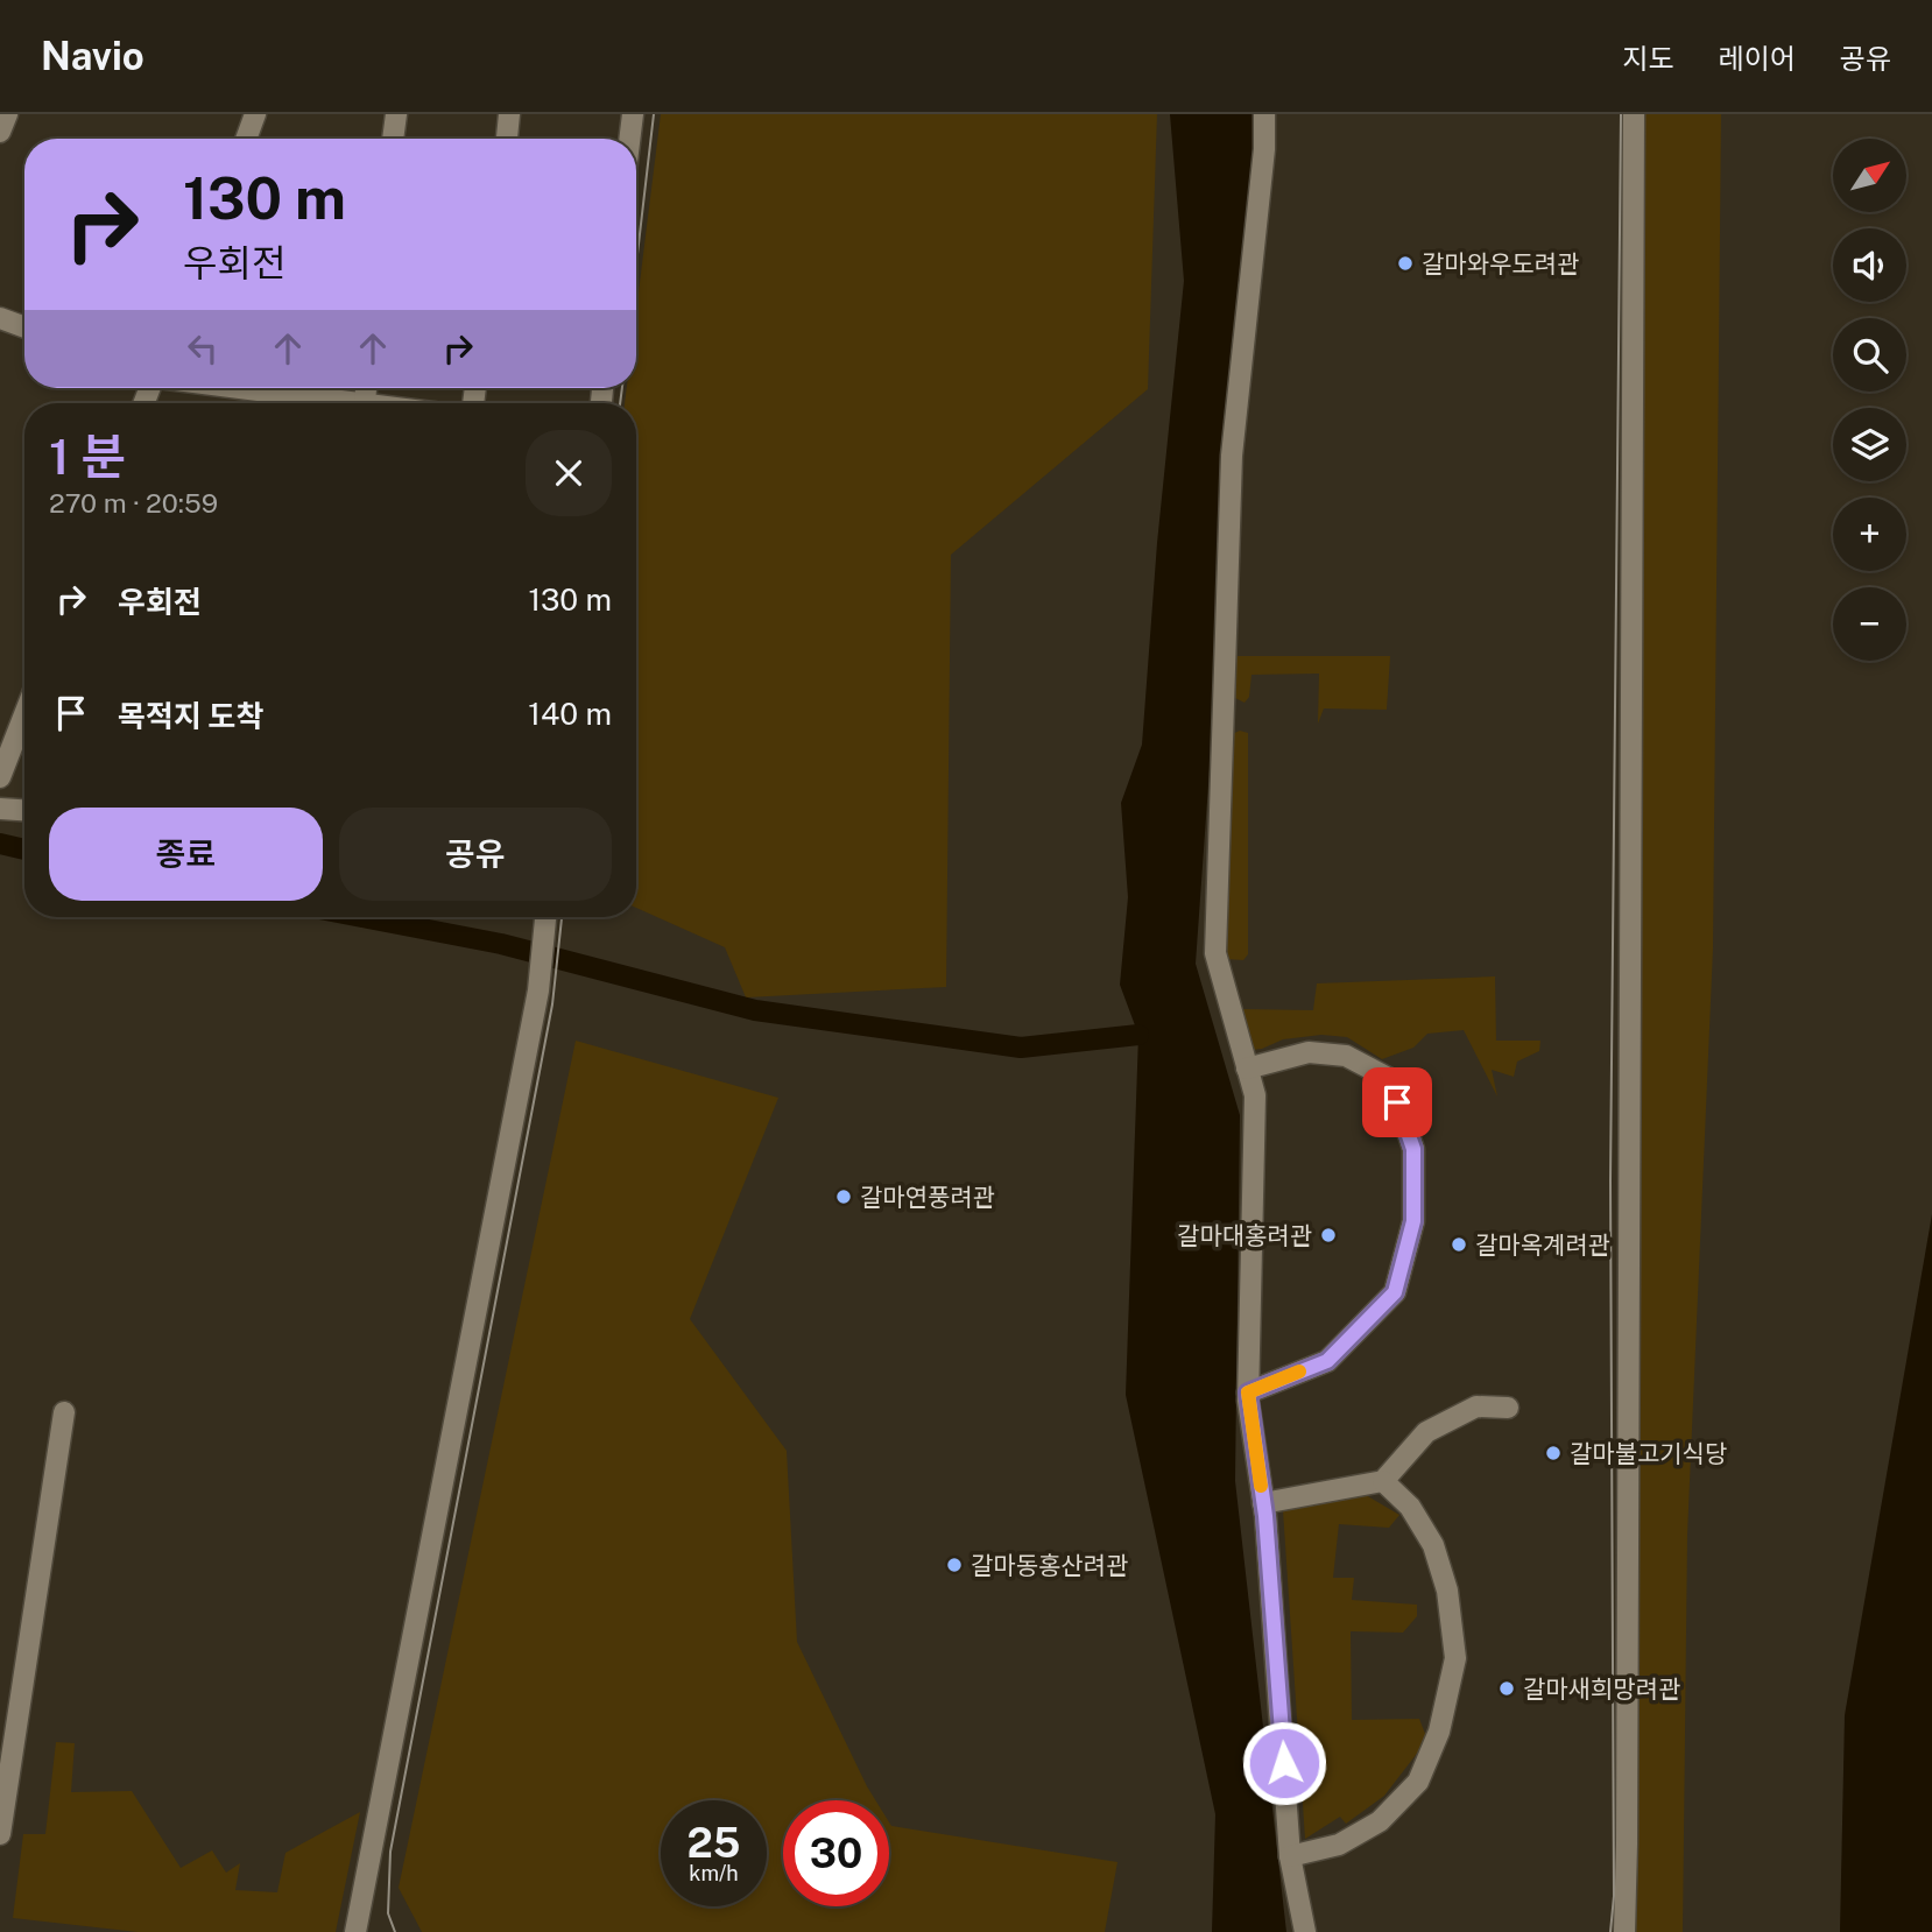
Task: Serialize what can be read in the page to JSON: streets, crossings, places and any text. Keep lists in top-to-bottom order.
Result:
{
  "places": [
    "갈마와우도려관",
    "갈마연풍려관",
    "갈마대홍려관",
    "갈마옥계려관",
    "갈마불고기식당",
    "갈마동홍산려관",
    "갈마새희망려관"
  ],
  "north": "top right",
  "page": {
    "header": "Navio",
    "nav": ["지도", "레이어", "공유"],
    "map_buttons": ["+", "−"],
    "turn": ["130 m", "우회전"],
    "heading": ["1 분", "270 m · 20:59"],
    "list": [
      {
        "name": "우회전",
        "value": "130 m"
      },
      {
        "name": "목적지 도착",
        "value": "140 m"
      }
    ],
    "buttons": ["종료", "공유"],
    "speed": "25 km/h",
    "limit": "30"
  }
}
